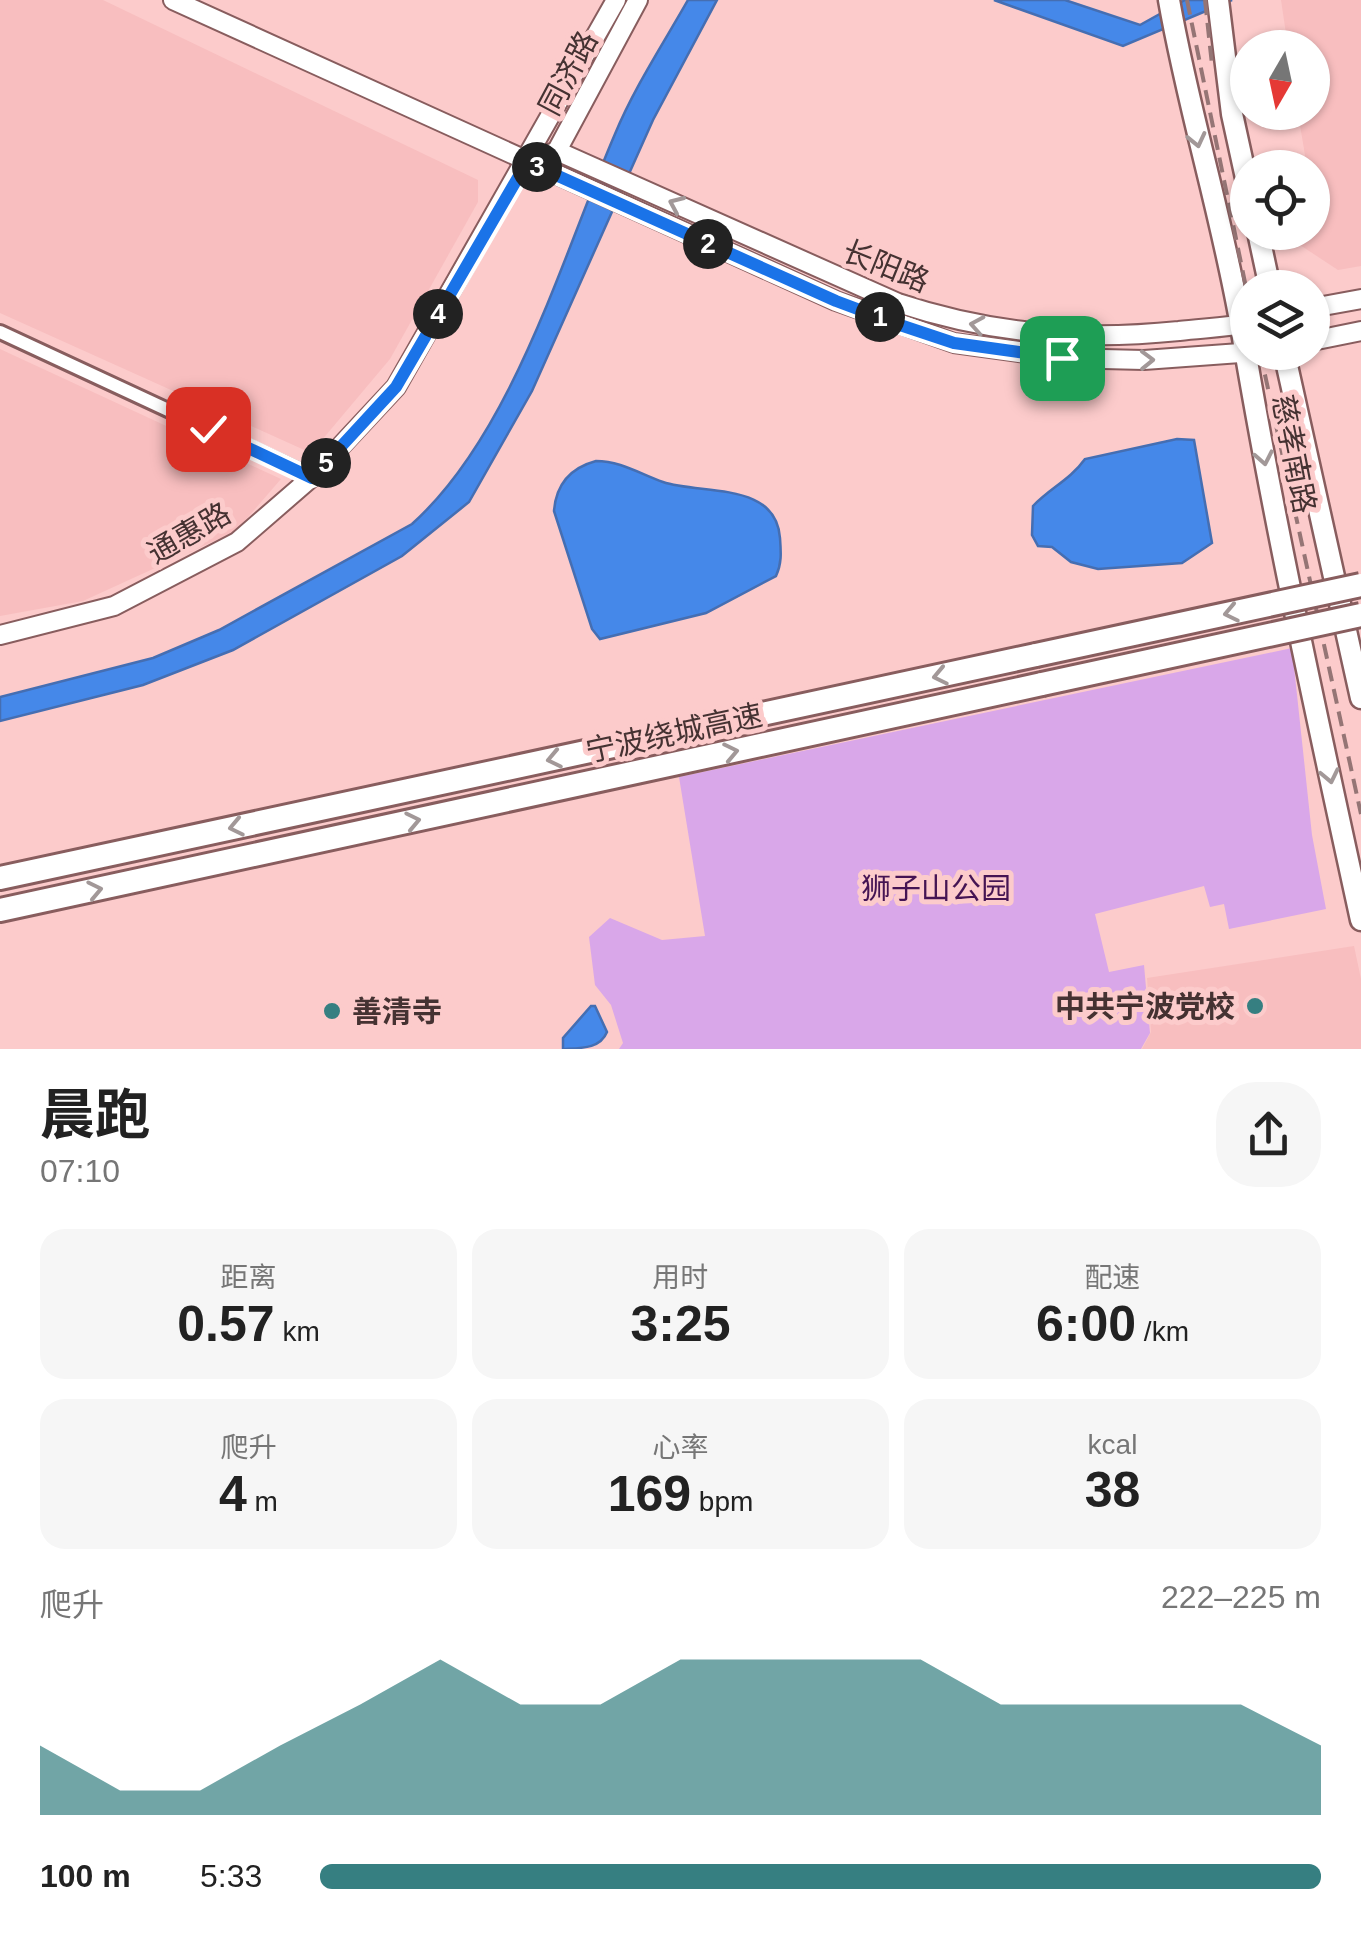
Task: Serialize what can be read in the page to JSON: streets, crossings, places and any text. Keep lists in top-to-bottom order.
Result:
{
  "streets": {
    "highway": ["宁波绕城高速"],
    "main road": [
      "同济路",
      "长阳路",
      "慈孝南路",
      "通惠路"
    ]
  },
  "crossings": [
    ["同济路", "长阳路"],
    ["同济路", "通惠路"],
    ["长阳路", "通惠路"]
  ],
  "parks": ["狮子山公园"],
  "places": ["中共宁波党校", "善清寺"],
  "north": "bottom",
  "page": {
    "pins": [
      "3",
      "2",
      "4",
      "1",
      "5"
    ],
    "heading": ["晨跑", "07:10"],
    "stats": [
      ["距离", "0.57 km"],
      ["用时", "3:25"],
      ["配速", "6:00 /km"],
      ["爬升", "4 m"],
      ["心率", "169 bpm"],
      ["kcal", "38"]
    ],
    "chart": ["爬升", "222–225 m"],
    "list": [
      {
        "name": "100 m",
        "note": "5:33"
      }
    ]
  }
}
